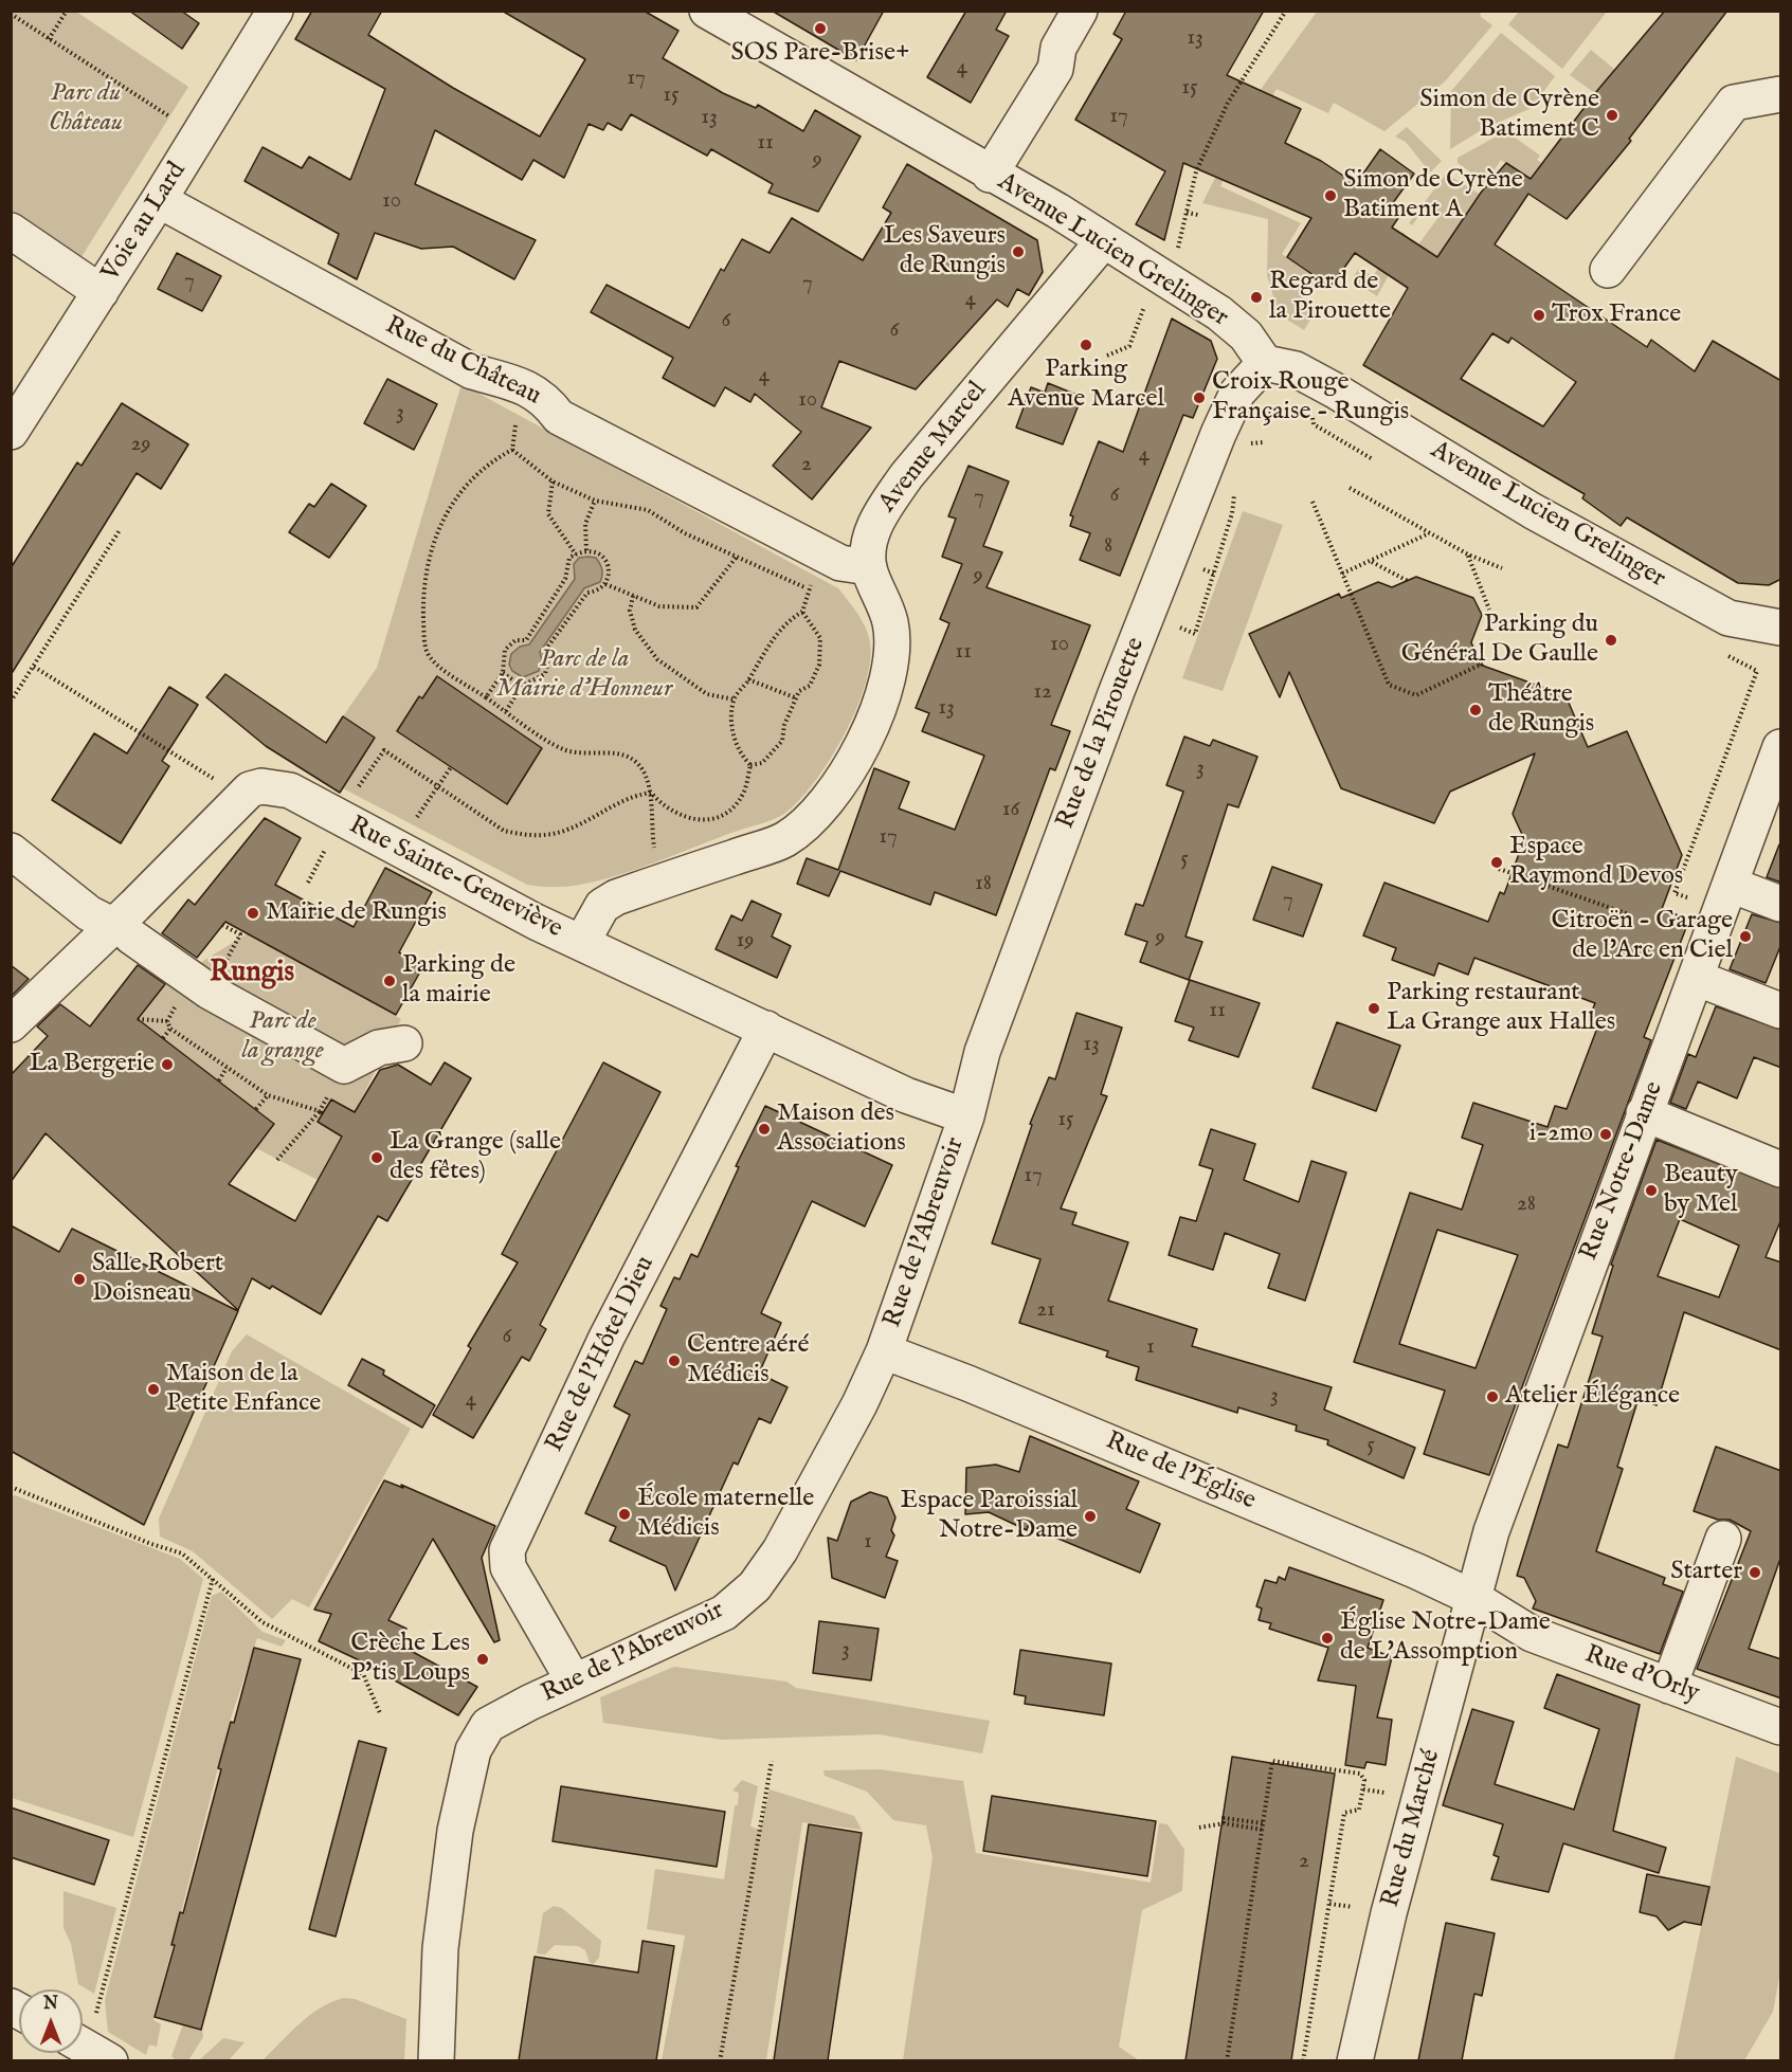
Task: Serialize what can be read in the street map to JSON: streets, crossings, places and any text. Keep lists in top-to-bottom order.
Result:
{
  "streets": {
    "street": [
      "Voie au Lard",
      "Avenue Lucien Grelinger",
      "Rue du Château",
      "Avenue Marcel",
      "Rue de la Pirouette",
      "Rue Sainte-Geneviève",
      "Rue Notre-Dame",
      "Rue de l'Abreuvoir",
      "Rue de l'Hôtel Dieu",
      "Rue de l'Église",
      "Rue d'Orly",
      "Rue du Marché"
    ]
  },
  "crossings": [
    ["Voie au Lard", "Rue du Château"],
    ["Avenue Lucien Grelinger", "Avenue Marcel"],
    ["Avenue Lucien Grelinger", "Rue de la Pirouette"],
    ["Rue du Château", "Avenue Marcel"],
    ["Avenue Marcel", "Rue Sainte-Geneviève"],
    ["Rue de la Pirouette", "Rue Sainte-Geneviève"],
    ["Rue de la Pirouette", "Rue de l'Abreuvoir"],
    ["Rue Sainte-Geneviève", "Rue de l'Abreuvoir"],
    ["Rue Sainte-Geneviève", "Rue de l'Hôtel Dieu"],
    ["Rue Notre-Dame", "Rue de l'Église"],
    ["Rue Notre-Dame", "Rue d'Orly"],
    ["Rue Notre-Dame", "Rue du Marché"],
    ["Rue de l'Abreuvoir", "Rue de l'Hôtel Dieu"],
    ["Rue de l'Abreuvoir", "Rue de l'Église"],
    ["Rue de l'Église", "Rue d'Orly"],
    ["Rue de l'Église", "Rue du Marché"],
    ["Rue d'Orly", "Rue du Marché"]
  ],
  "districts": ["Rungis"],
  "parks": ["Parc du Château", "Parc de la Mairie d’Honneur", "Parc de la grange"],
  "places": [
    "SOS Pare-Brise+",
    "Simon de Cyrène Batiment C",
    "Simon de Cyrène Batiment A",
    "Les Saveurs de Rungis",
    "Regard de la Pirouette",
    "Trox France",
    "Parking Avenue Marcel",
    "Croix Rouge Française - Rungis",
    "Parking du Général De Gaulle",
    "Théâtre de Rungis",
    "Espace Raymond Devos",
    "Mairie de Rungis",
    "Citroën - Garage de l'Arc en Ciel",
    "Parking de la mairie",
    "Parking restaurant La Grange aux Halles",
    "La Bergerie",
    "Maison des Associations",
    "i-2mo",
    "La Grange (salle des fêtes)",
    "Beauty by Mel",
    "Salle Robert Doisneau",
    "Centre aéré Médicis",
    "Maison de la Petite Enfance",
    "Atelier Élégance",
    "École maternelle Médicis",
    "Espace Paroissial Notre-Dame",
    "Starter",
    "Église Notre-Dame de L'Assomption",
    "Crèche Les P'tis Loups"
  ],
  "house_numbers": [
    "13",
    "4",
    "17",
    "15",
    "15",
    "17",
    "13",
    "11",
    "9",
    "10",
    "7",
    "7",
    "4",
    "6",
    "6",
    "4",
    "10",
    "3",
    "29",
    "4",
    "2",
    "6",
    "7",
    "8",
    "9",
    "10",
    "11",
    "12",
    "13",
    "3",
    "16",
    "17",
    "5",
    "18",
    "7",
    "9",
    "19",
    "11",
    "13",
    "15",
    "17",
    "28",
    "21",
    "6",
    "1",
    "3",
    "4",
    "5",
    "1",
    "3",
    "2"
  ],
  "north": "top"
}
